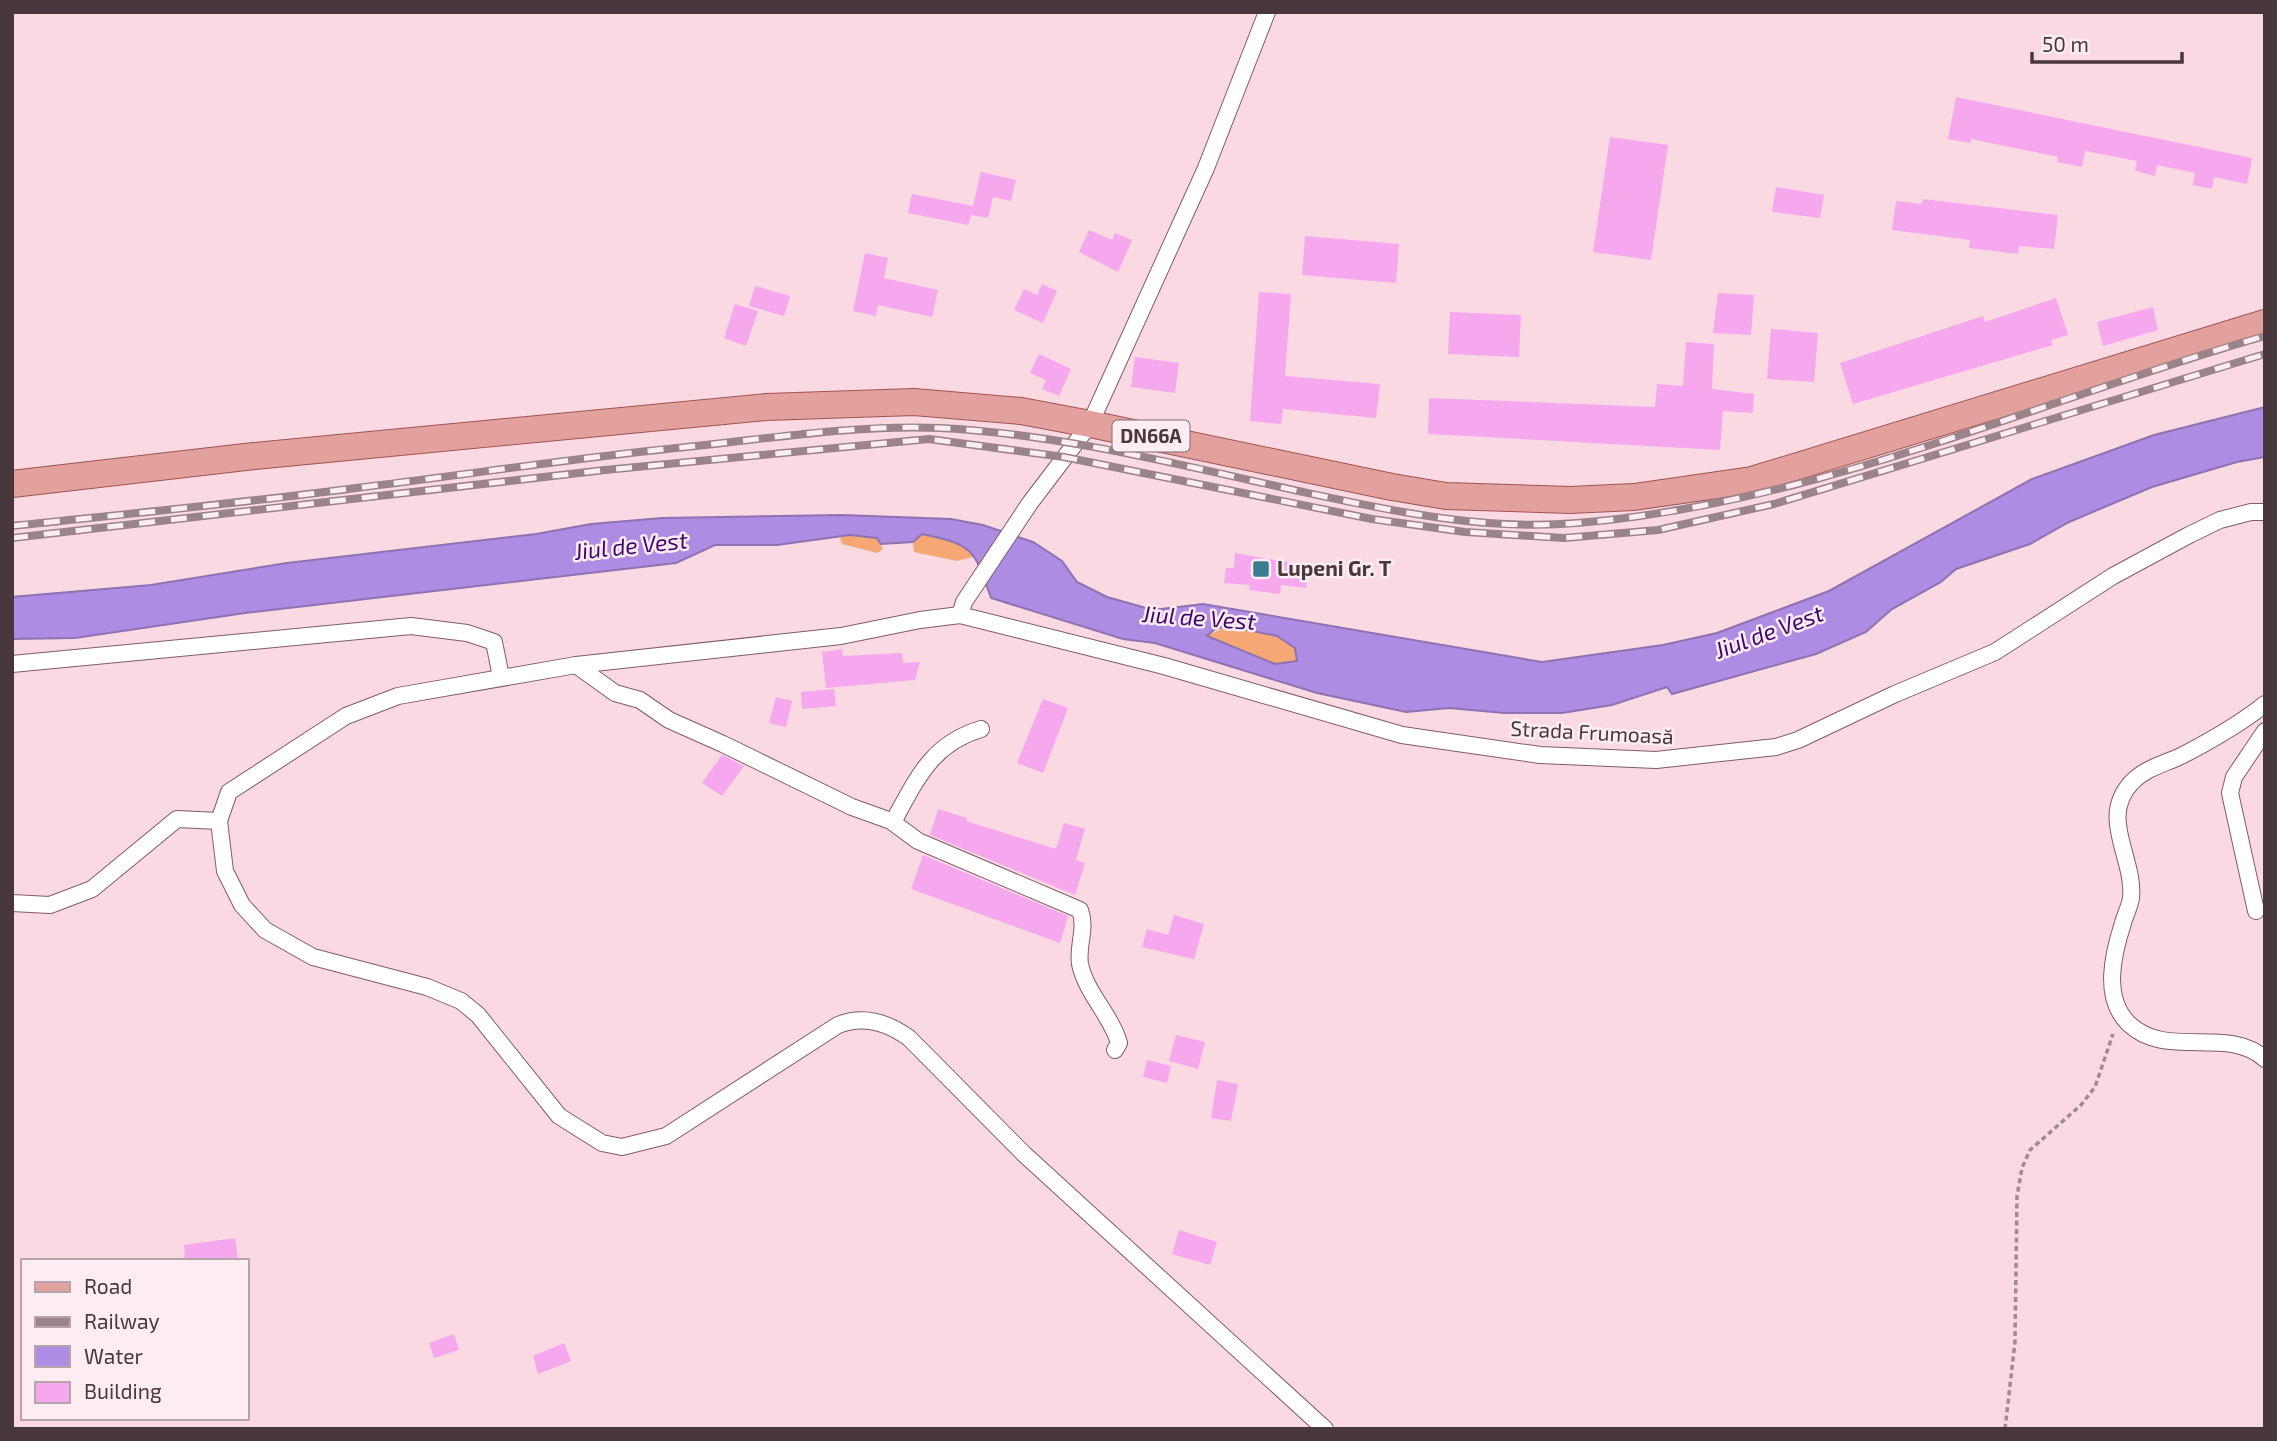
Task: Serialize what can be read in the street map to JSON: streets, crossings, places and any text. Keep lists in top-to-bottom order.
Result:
{
  "streets": {
    "main road": ["DN66A"],
    "street": ["Strada Frumoasă"]
  },
  "water": ["Jiul de Vest"],
  "places": {
    "transit": ["Lupeni Gr. T"]
  },
  "legend": [
    "Road",
    "Railway",
    "Water",
    "Building"
  ],
  "scale_bar": "50 m"
}
